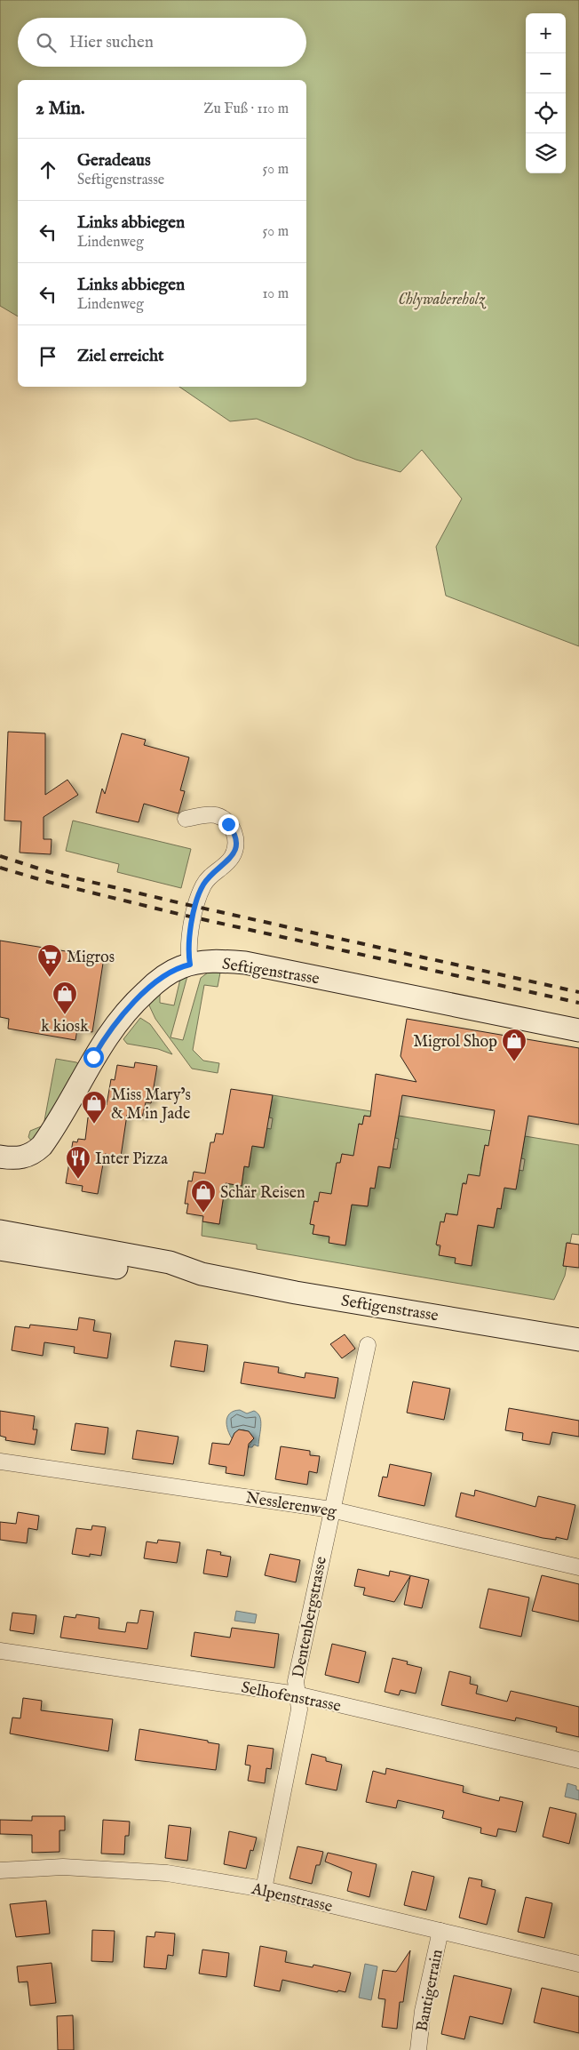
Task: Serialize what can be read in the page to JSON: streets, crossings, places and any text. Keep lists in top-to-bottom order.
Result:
{
  "streets": {
    "main road": ["Seftigenstrasse"],
    "street": [
      "Nesslerenweg",
      "Dentenbergstrasse",
      "Selhofenstrasse",
      "Alpenstrasse",
      "Bantigerrain"
    ]
  },
  "crossings": [
    ["Nesslerenweg", "Dentenbergstrasse"],
    ["Dentenbergstrasse", "Selhofenstrasse"],
    ["Dentenbergstrasse", "Alpenstrasse"],
    ["Alpenstrasse", "Bantigerrain"]
  ],
  "parks": ["Chlywabereholz"],
  "places": {
    "supermarket": ["Migros"],
    "shop": [
      "k kiosk",
      "Migrol Shop",
      "Miss Mary’s & M in Jade",
      "Schär Reisen"
    ],
    "restaurant": ["Inter Pizza"]
  },
  "page": {
    "map_buttons": ["+", "−"],
    "search": "Hier suchen",
    "heading": ["2 Min.", "Zu Fuß · 110 m"],
    "list": [
      ["Geradeaus", "Seftigenstrasse", "50 m"],
      ["Links abbiegen", "Lindenweg", "50 m"],
      ["Links abbiegen", "Lindenweg", "10 m"],
      "Ziel erreicht"
    ]
  }
}
